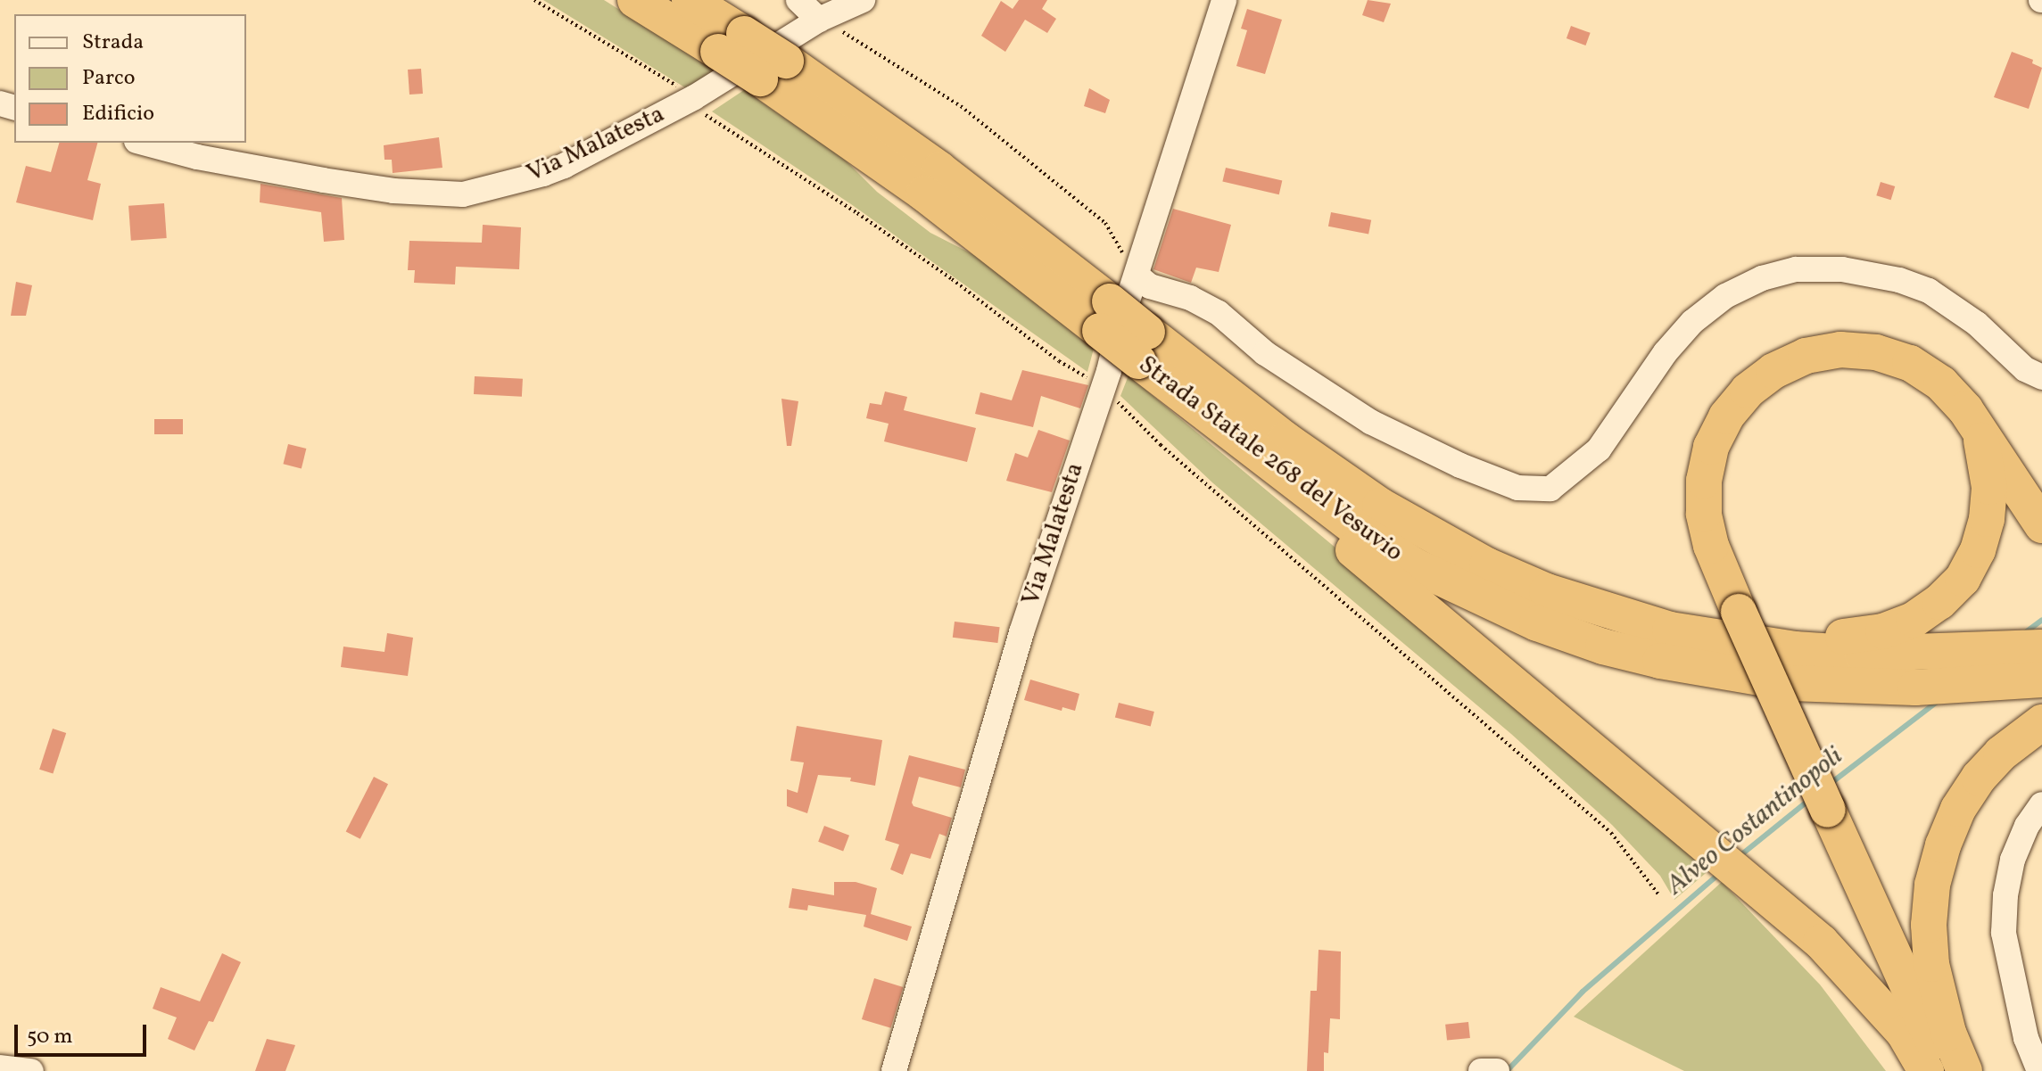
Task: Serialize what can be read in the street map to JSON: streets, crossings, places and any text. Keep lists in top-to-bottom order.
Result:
{
  "streets": {
    "highway": ["Strada Statale 268 del Vesuvio"],
    "street": ["Via Malatesta"]
  },
  "water": ["Alveo Costantinopoli"],
  "legend": ["Strada", "Parco", "Edificio"],
  "scale_bar": "50 m"
}
